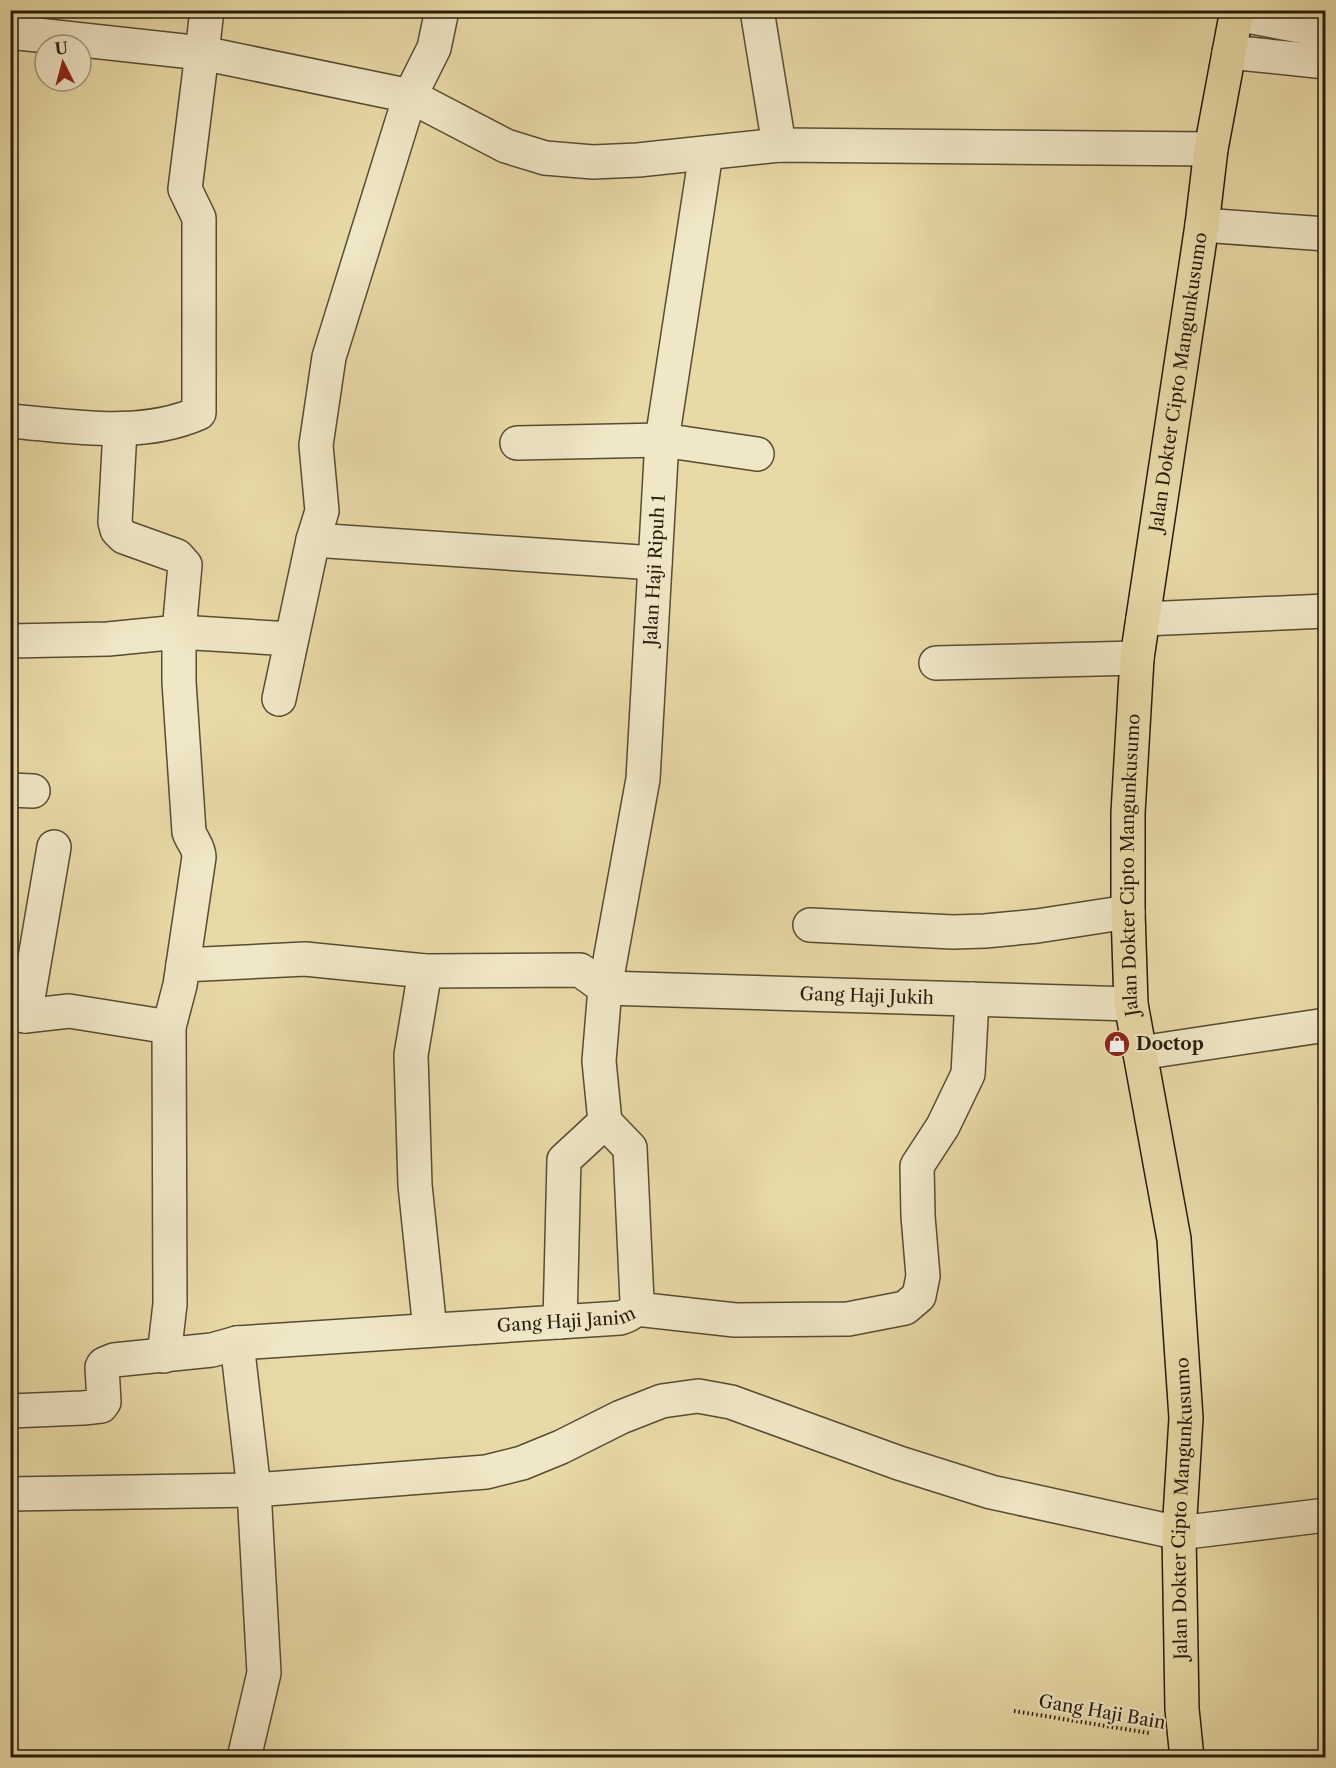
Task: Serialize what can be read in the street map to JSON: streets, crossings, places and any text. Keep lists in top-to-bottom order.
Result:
{
  "streets": {
    "main road": ["Jalan Dokter Cipto Mangunkusumo"],
    "street": ["Jalan Haji Ripuh 1", "Gang Haji Jukih", "Gang Haji Janim"],
    "path": ["Gang Haji Bain"]
  },
  "crossings": [
    ["Jalan Dokter Cipto Mangunkusumo", "Gang Haji Jukih"],
    ["Jalan Dokter Cipto Mangunkusumo", "Gang Haji Bain"],
    ["Jalan Haji Ripuh 1", "Gang Haji Jukih"]
  ],
  "places": {
    "shop": ["Doctop"]
  },
  "north": "top"
}
